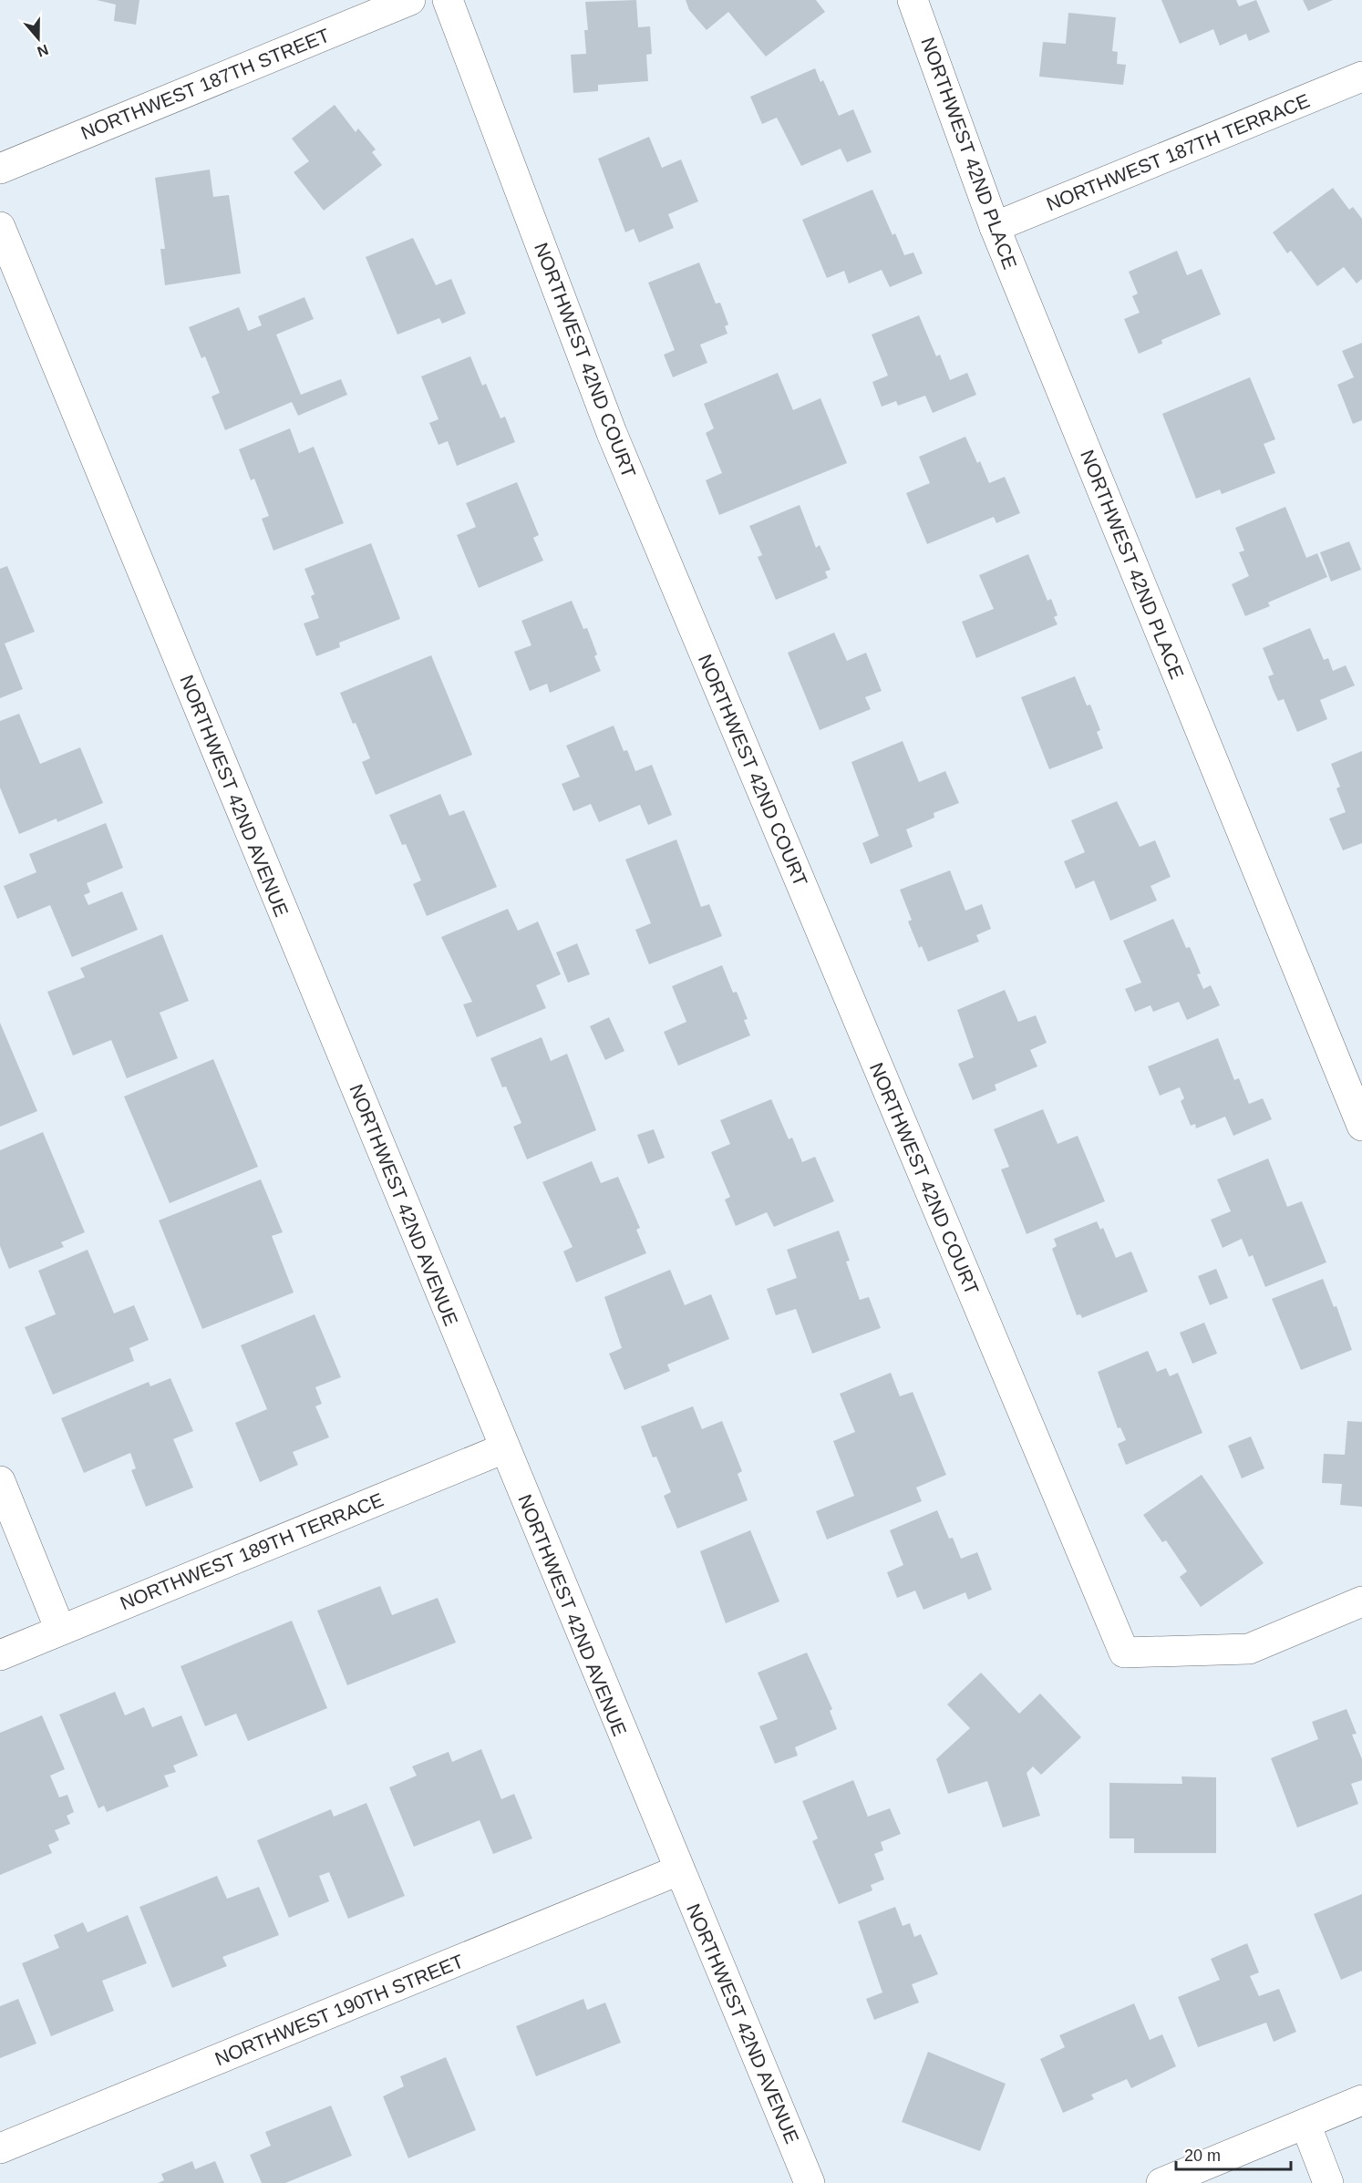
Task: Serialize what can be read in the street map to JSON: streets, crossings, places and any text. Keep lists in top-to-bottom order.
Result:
{
  "streets": {
    "street": [
      "NORTHWEST 187TH STREET",
      "NORTHWEST 187TH TERRACE",
      "NORTHWEST 42ND PLACE",
      "NORTHWEST 42ND COURT",
      "NORTHWEST 42ND AVENUE",
      "NORTHWEST 189TH TERRACE",
      "NORTHWEST 190TH STREET"
    ]
  },
  "crossings": [
    ["NORTHWEST 187TH TERRACE", "NORTHWEST 42ND PLACE"],
    ["NORTHWEST 42ND AVENUE", "NORTHWEST 189TH TERRACE"],
    ["NORTHWEST 42ND AVENUE", "NORTHWEST 190TH STREET"]
  ],
  "scale_bar": "20 m",
  "north": "bottom"
}
